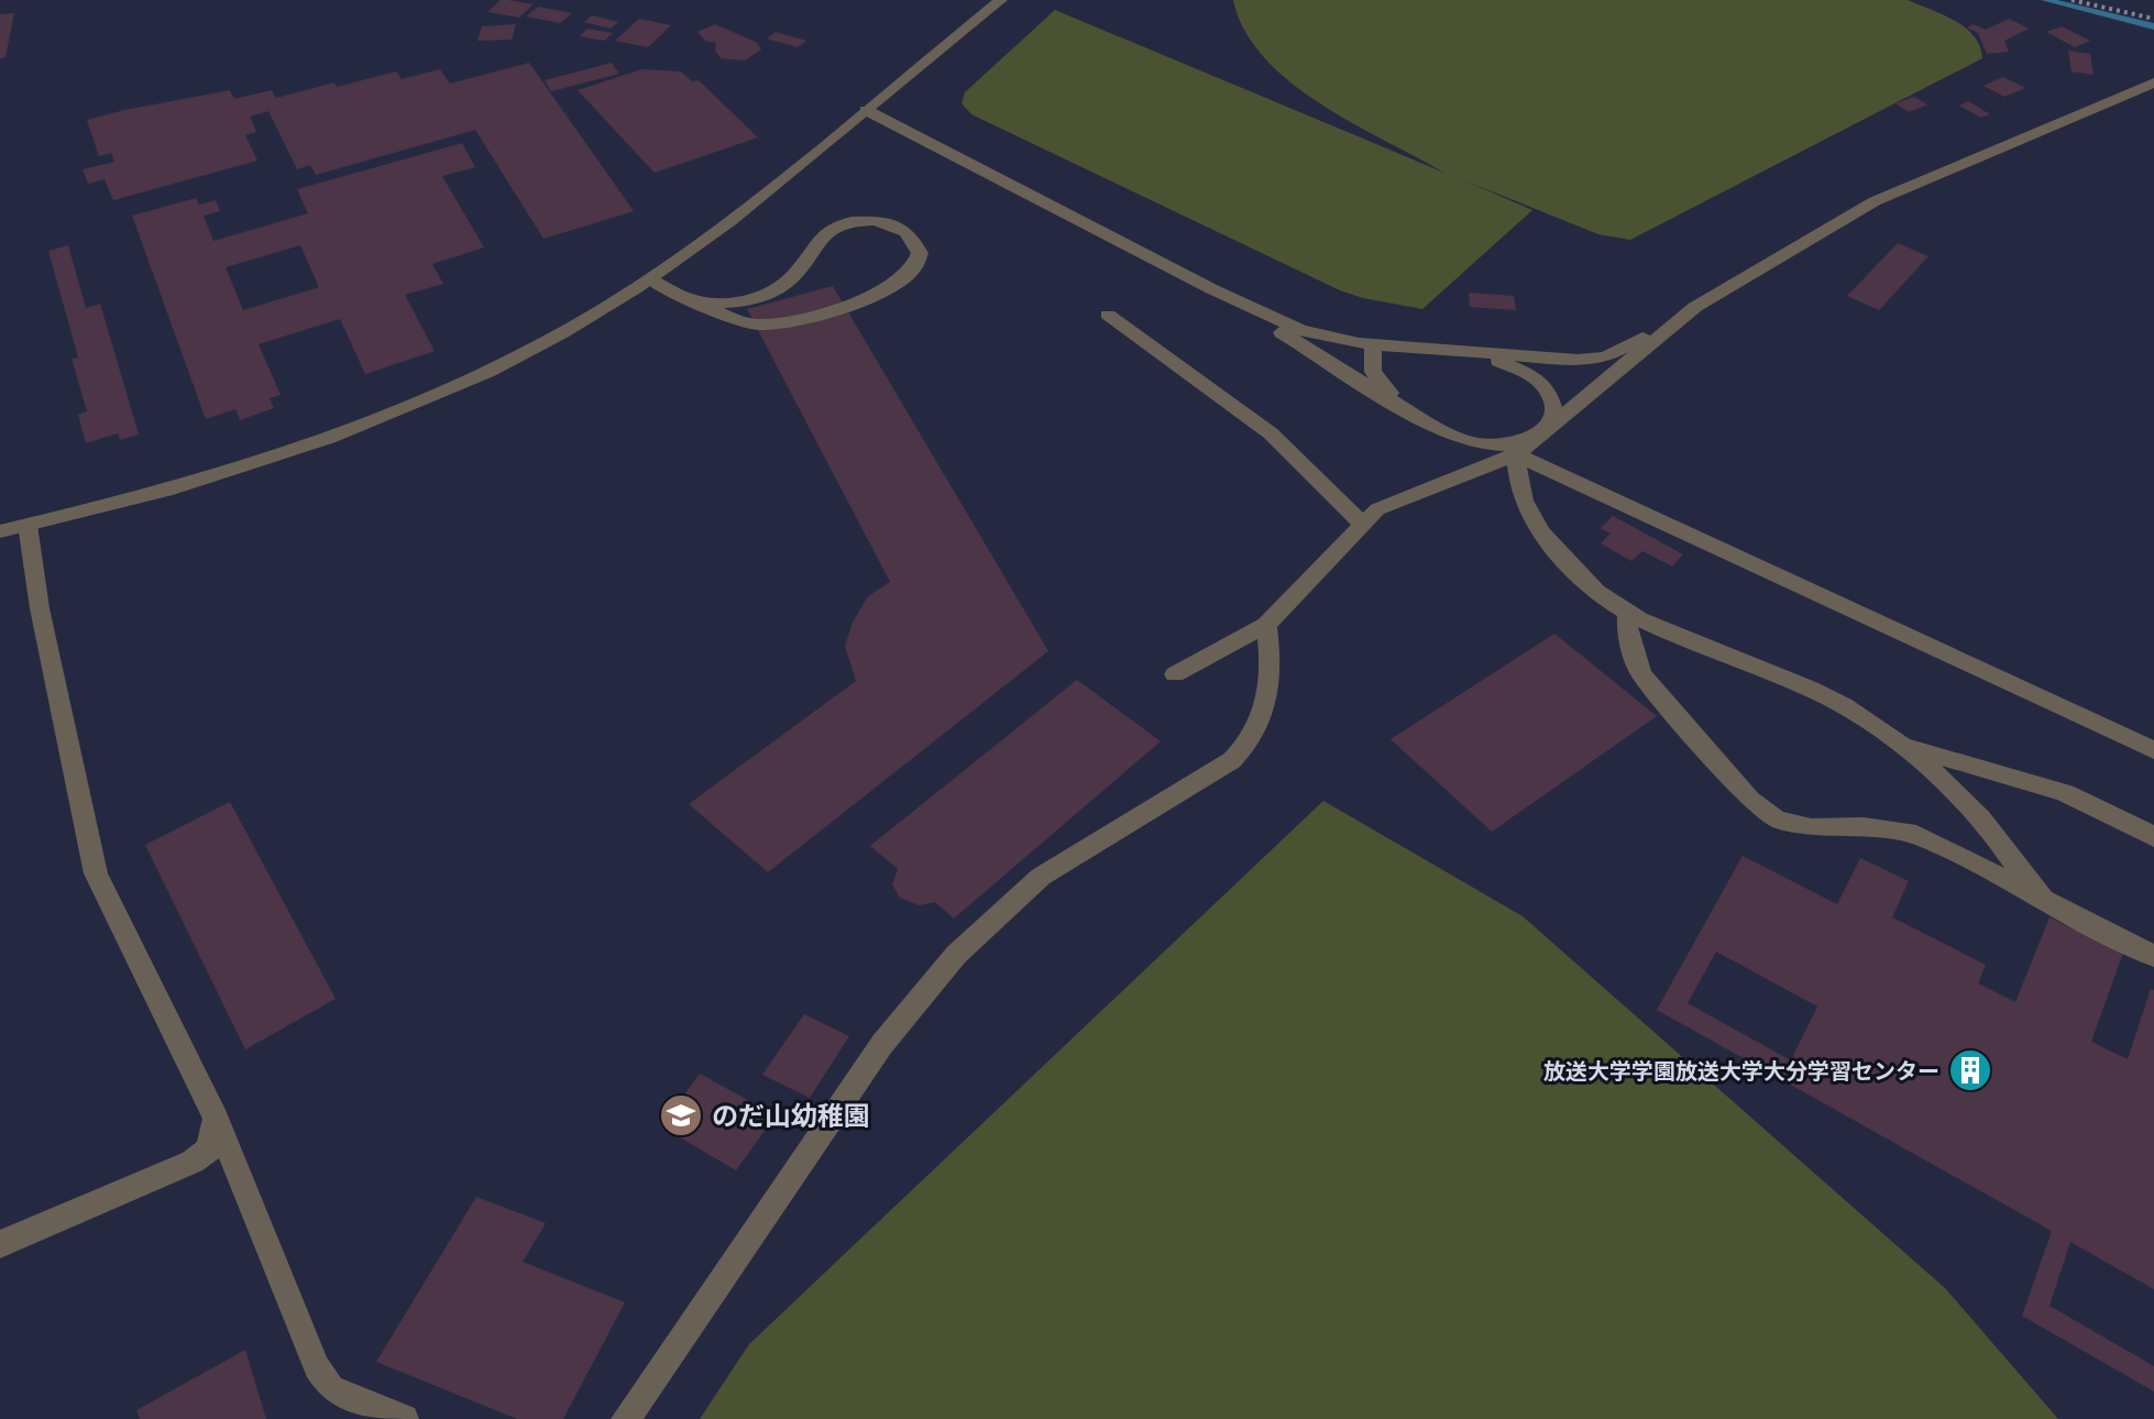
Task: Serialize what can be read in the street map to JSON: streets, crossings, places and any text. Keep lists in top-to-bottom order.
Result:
{
  "places": {
    "building": ["放送大学学園放送大学大分学習センター"],
    "school or university": ["のだ山幼稚園"]
  }
}
